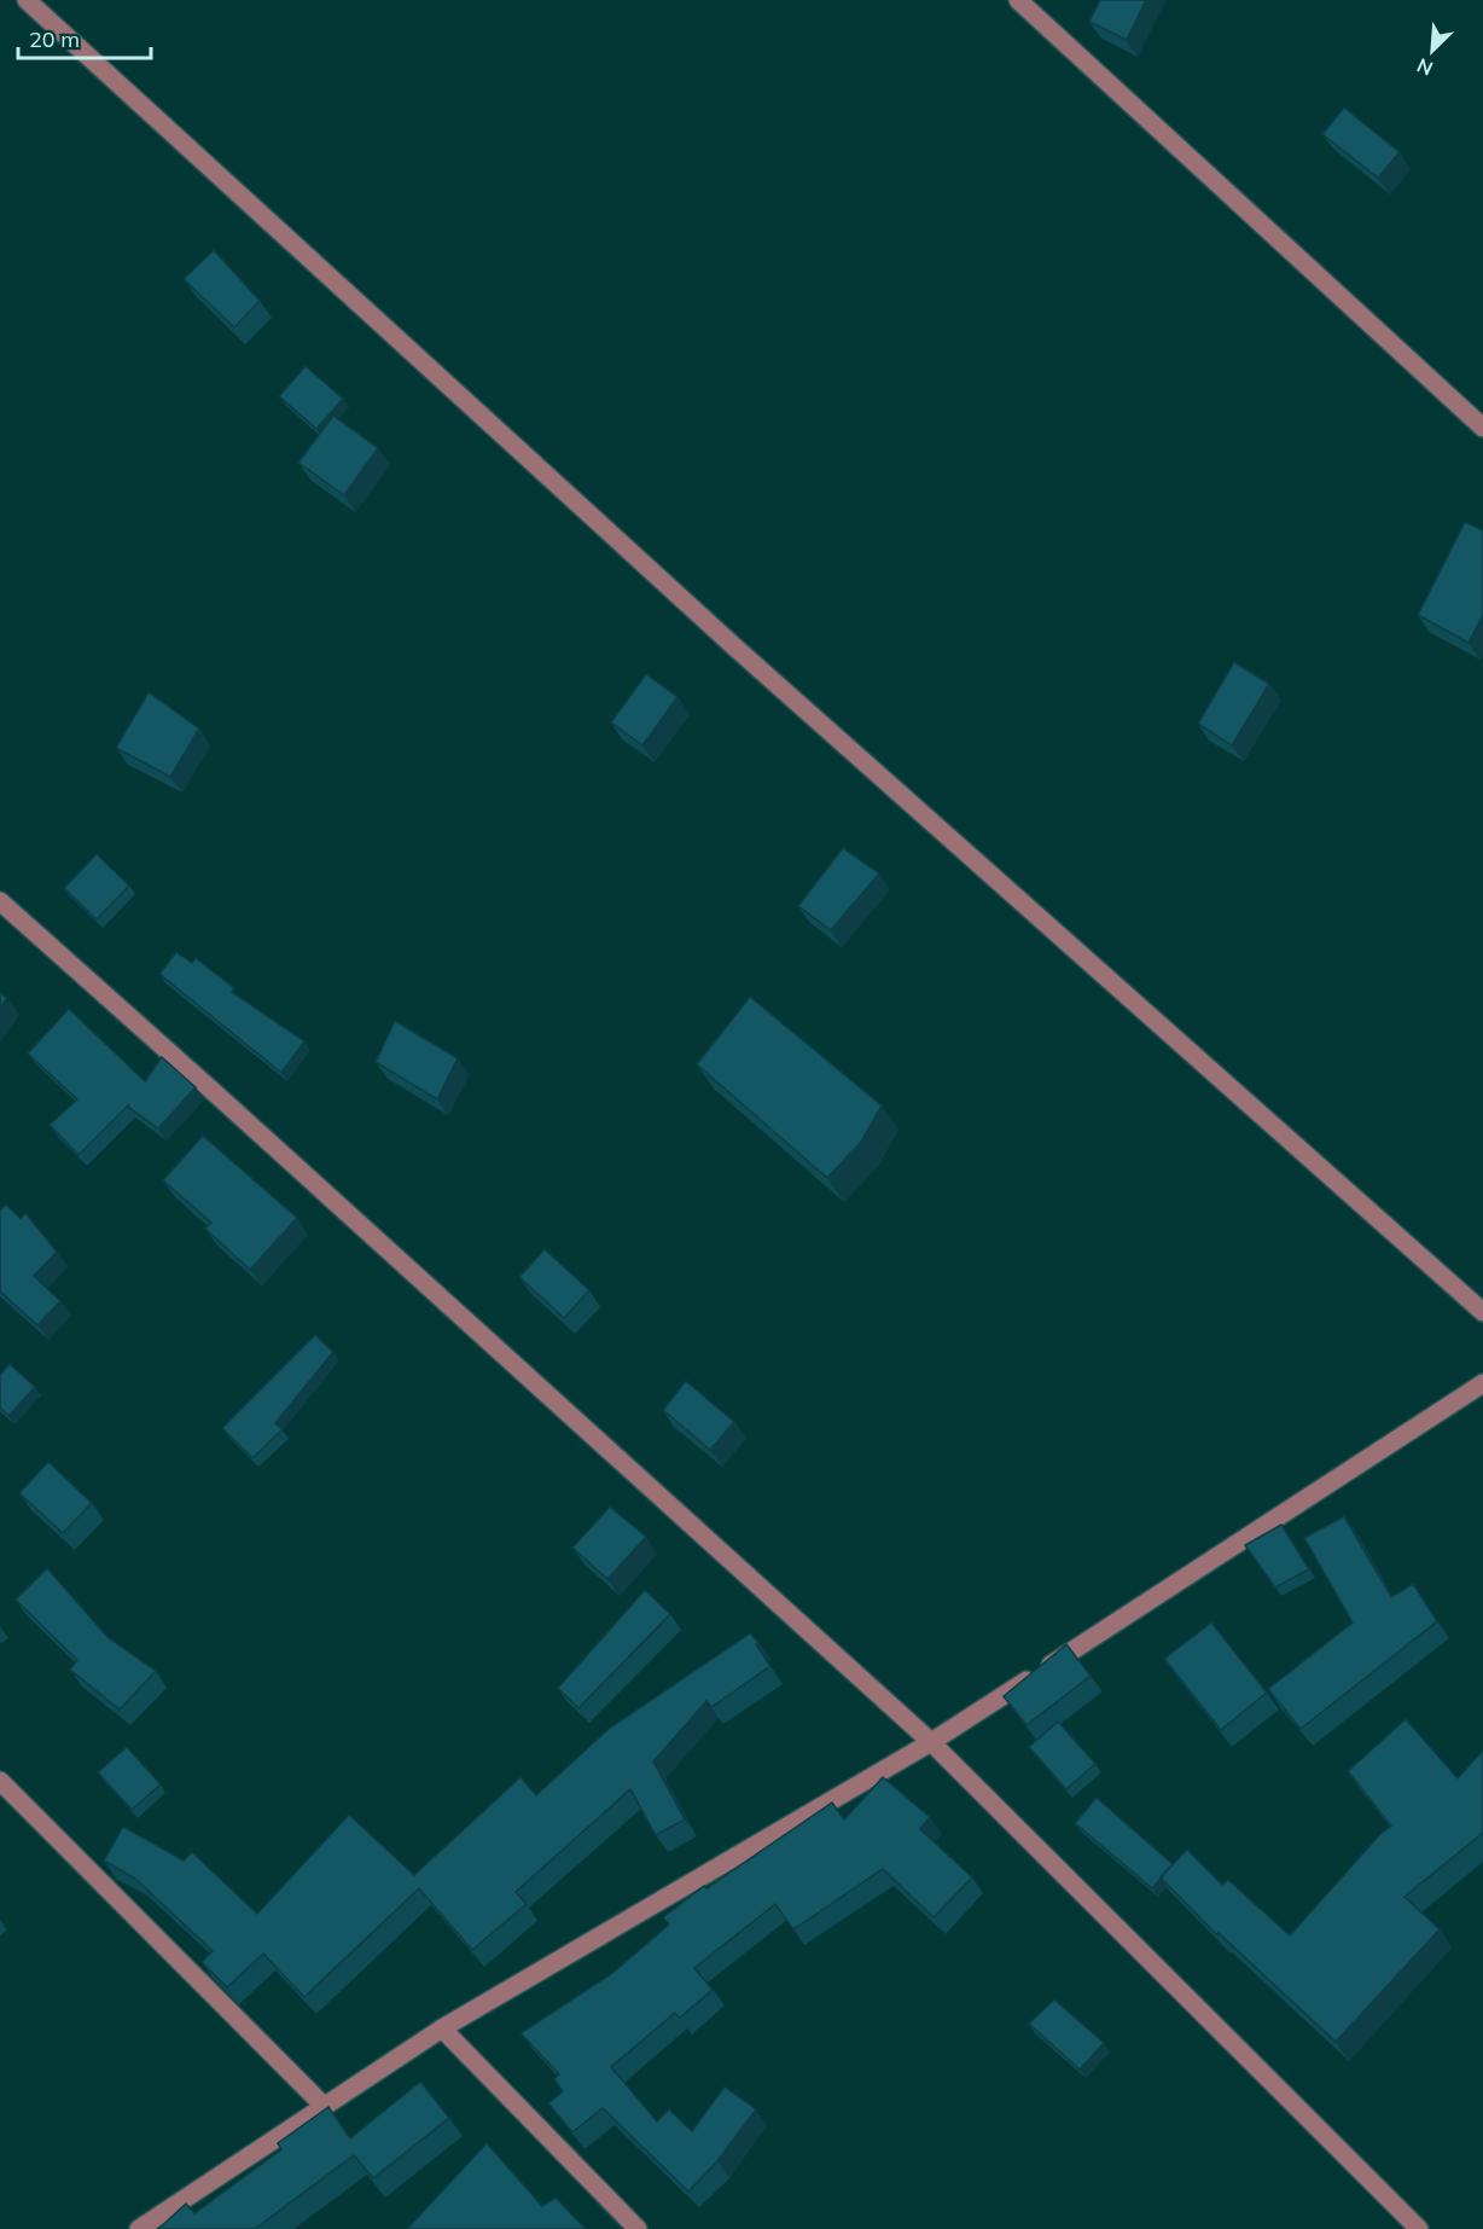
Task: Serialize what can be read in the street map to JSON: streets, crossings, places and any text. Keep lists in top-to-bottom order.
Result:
{
  "scale_bar": "20 m",
  "north": "bottom left"
}
